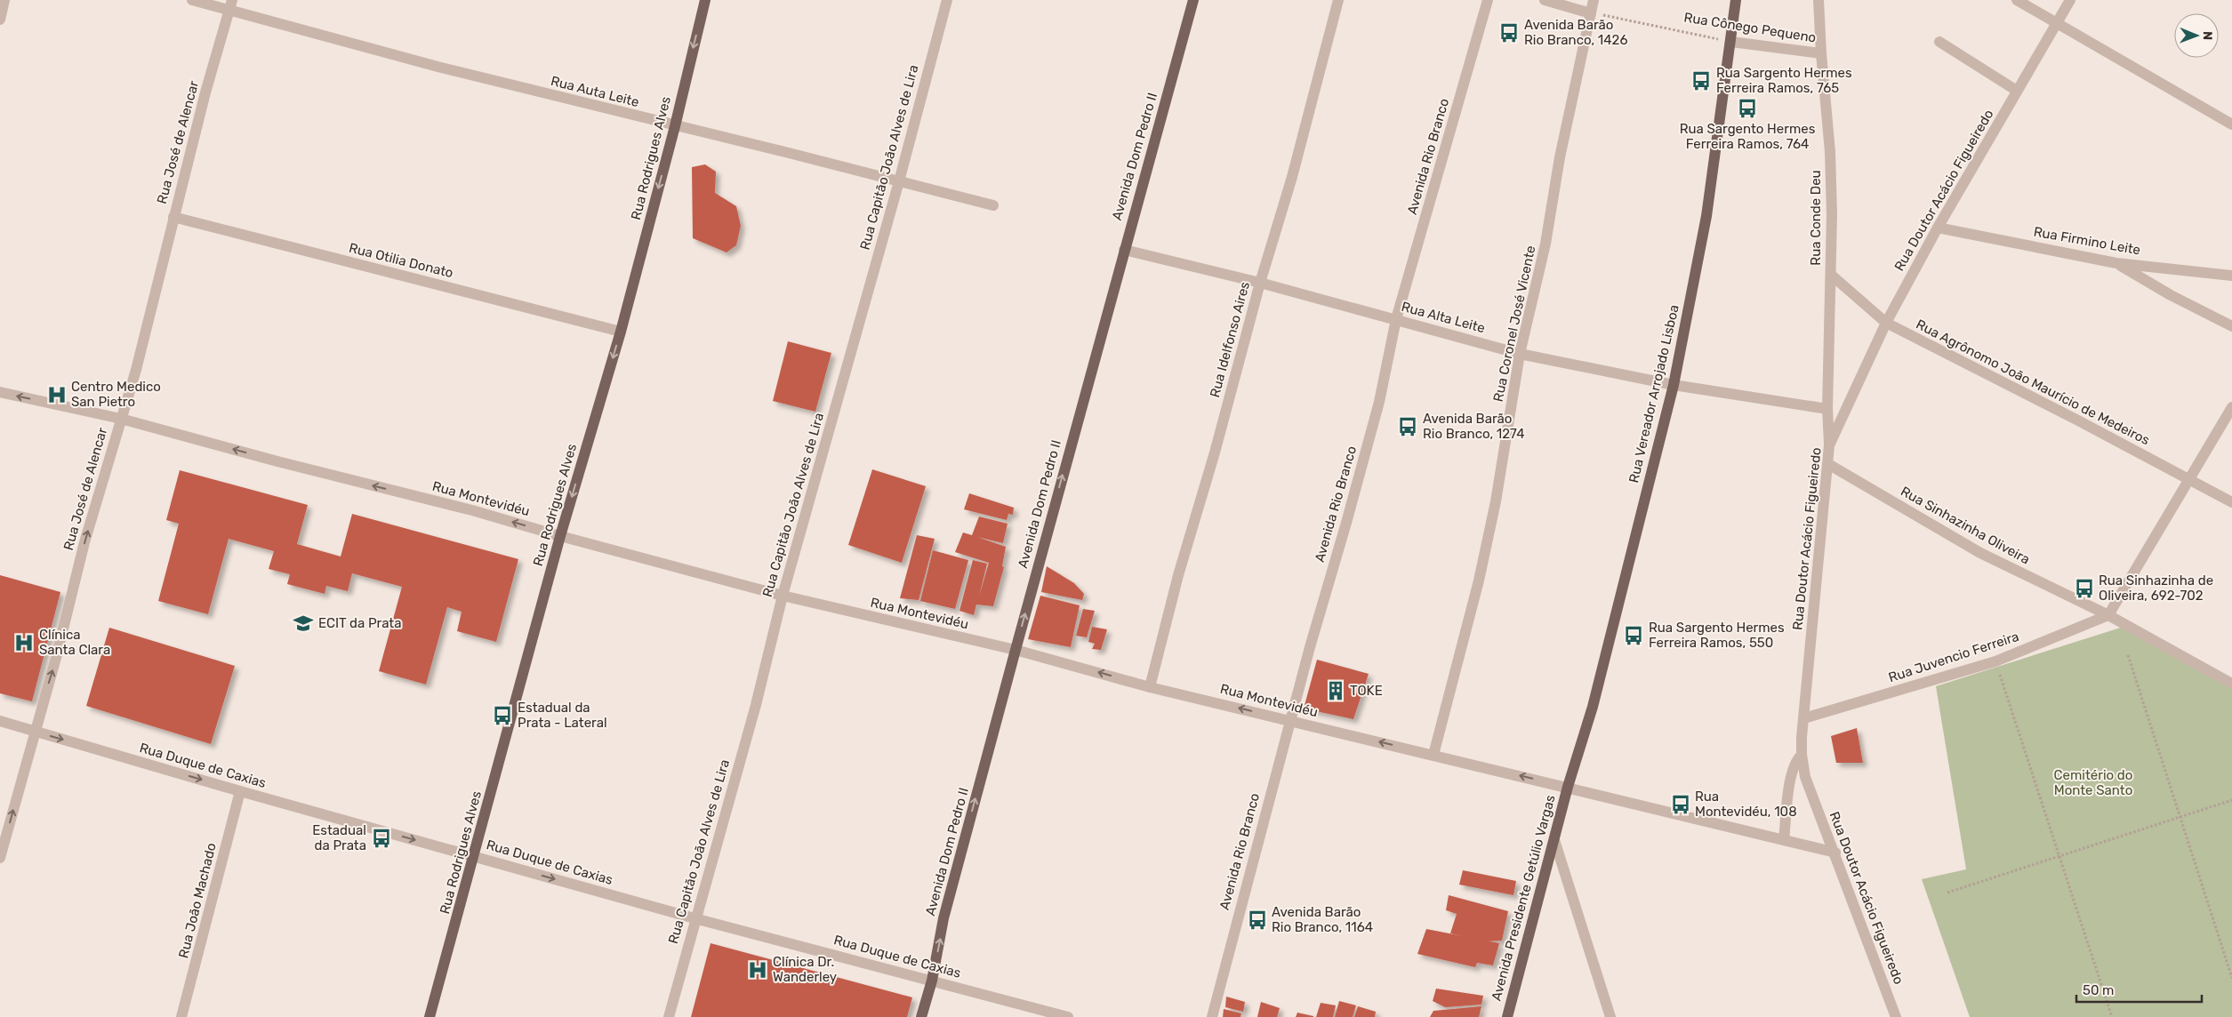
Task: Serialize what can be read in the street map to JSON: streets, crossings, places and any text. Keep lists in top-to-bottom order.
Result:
{
  "streets": {
    "main road": [
      "Avenida Dom Pedro II",
      "Rua Rodrigues Alves",
      "Rua Vereador Arrojado Lisboa",
      "Avenida Presidente Getúlio Vargas"
    ],
    "street": [
      "Rua Cônego Pequeno",
      "Rua Auta Leite",
      "Rua José de Alencar",
      "Avenida Rio Branco",
      "Rua Capitão João Alves de Lira",
      "Rua Doutor Acácio Figueiredo",
      "Rua Conde Deu",
      "Rua Firmino Leite",
      "Rua Otilia Donato",
      "Rua Alta Leite",
      "Rua Coronel José Vicente",
      "Rua Idelfonso Aires",
      "Rua Agrônomo João Maurício de Medeiros",
      "Rua Montevidéu",
      "Rua Sinhazinha Oliveira",
      "Rua Juvencio Ferreira",
      "Rua Duque de Caxias",
      "Rua João Machado"
    ]
  },
  "crossings": [
    ["Rua Cônego Pequeno", "Rua Conde Deu"],
    ["Rua Cônego Pequeno", "Rua Coronel José Vicente"],
    ["Rua Cônego Pequeno", "Rua Vereador Arrojado Lisboa"],
    ["Rua Auta Leite", "Rua José de Alencar"],
    ["Rua Auta Leite", "Rua Capitão João Alves de Lira"],
    ["Rua Auta Leite", "Rua Rodrigues Alves"],
    ["Rua José de Alencar", "Rua Otilia Donato"],
    ["Rua José de Alencar", "Rua Montevidéu"],
    ["Rua José de Alencar", "Rua Duque de Caxias"],
    ["Avenida Dom Pedro II", "Rua Alta Leite"],
    ["Avenida Dom Pedro II", "Rua Montevidéu"],
    ["Avenida Dom Pedro II", "Rua Duque de Caxias"],
    ["Avenida Rio Branco", "Rua Alta Leite"],
    ["Avenida Rio Branco", "Rua Montevidéu"],
    ["Rua Capitão João Alves de Lira", "Rua Montevidéu"],
    ["Rua Capitão João Alves de Lira", "Rua Duque de Caxias"],
    ["Rua Rodrigues Alves", "Rua Otilia Donato"],
    ["Rua Rodrigues Alves", "Rua Montevidéu"],
    ["Rua Rodrigues Alves", "Rua Duque de Caxias"],
    ["Rua Doutor Acácio Figueiredo", "Rua Firmino Leite"],
    ["Rua Doutor Acácio Figueiredo", "Rua Agrônomo João Maurício de Medeiros"],
    ["Rua Doutor Acácio Figueiredo", "Rua Montevidéu"],
    ["Rua Doutor Acácio Figueiredo", "Rua Sinhazinha Oliveira"],
    ["Rua Doutor Acácio Figueiredo", "Rua Juvencio Ferreira"],
    ["Rua Conde Deu", "Rua Alta Leite"],
    ["Rua Conde Deu", "Rua Agrônomo João Maurício de Medeiros"],
    ["Rua Alta Leite", "Rua Coronel José Vicente"],
    ["Rua Alta Leite", "Rua Idelfonso Aires"],
    ["Rua Alta Leite", "Rua Vereador Arrojado Lisboa"],
    ["Rua Coronel José Vicente", "Rua Montevidéu"],
    ["Rua Idelfonso Aires", "Rua Montevidéu"],
    ["Rua Vereador Arrojado Lisboa", "Rua Montevidéu"],
    ["Rua Vereador Arrojado Lisboa", "Avenida Presidente Getúlio Vargas"],
    ["Rua Montevidéu", "Avenida Presidente Getúlio Vargas"],
    ["Rua Sinhazinha Oliveira", "Rua Juvencio Ferreira"],
    ["Rua Duque de Caxias", "Rua João Machado"]
  ],
  "one_way": [
    "Rua José de Alencar",
    "Avenida Dom Pedro II",
    "Rua Rodrigues Alves",
    "Rua Montevidéu",
    "Rua Duque de Caxias"
  ],
  "parks": ["Cemitério do Monte Santo"],
  "places": {
    "bus stop": [
      "Avenida Barão Rio Branco, 1426",
      "Rua Sargento Hermes Ferreira Ramos, 765",
      "Rua Sargento Hermes Ferreira Ramos, 764",
      "Avenida Barão Rio Branco, 1274",
      "Rua Sinhazinha de Oliveira, 692-702",
      "Rua Sargento Hermes Ferreira Ramos, 550",
      "Estadual da Prata - Lateral",
      "Rua Montevidéu, 108",
      "Estadual da Prata",
      "Avenida Barão Rio Branco, 1164"
    ],
    "hospital": ["Centro Medico San Pietro", "Clínica Santa Clara", "Clínica Dr. Wanderley"],
    "school or university": ["ECIT da Prata"],
    "building": ["TOKE"]
  },
  "scale_bar": "50 m",
  "north": "right"
}
